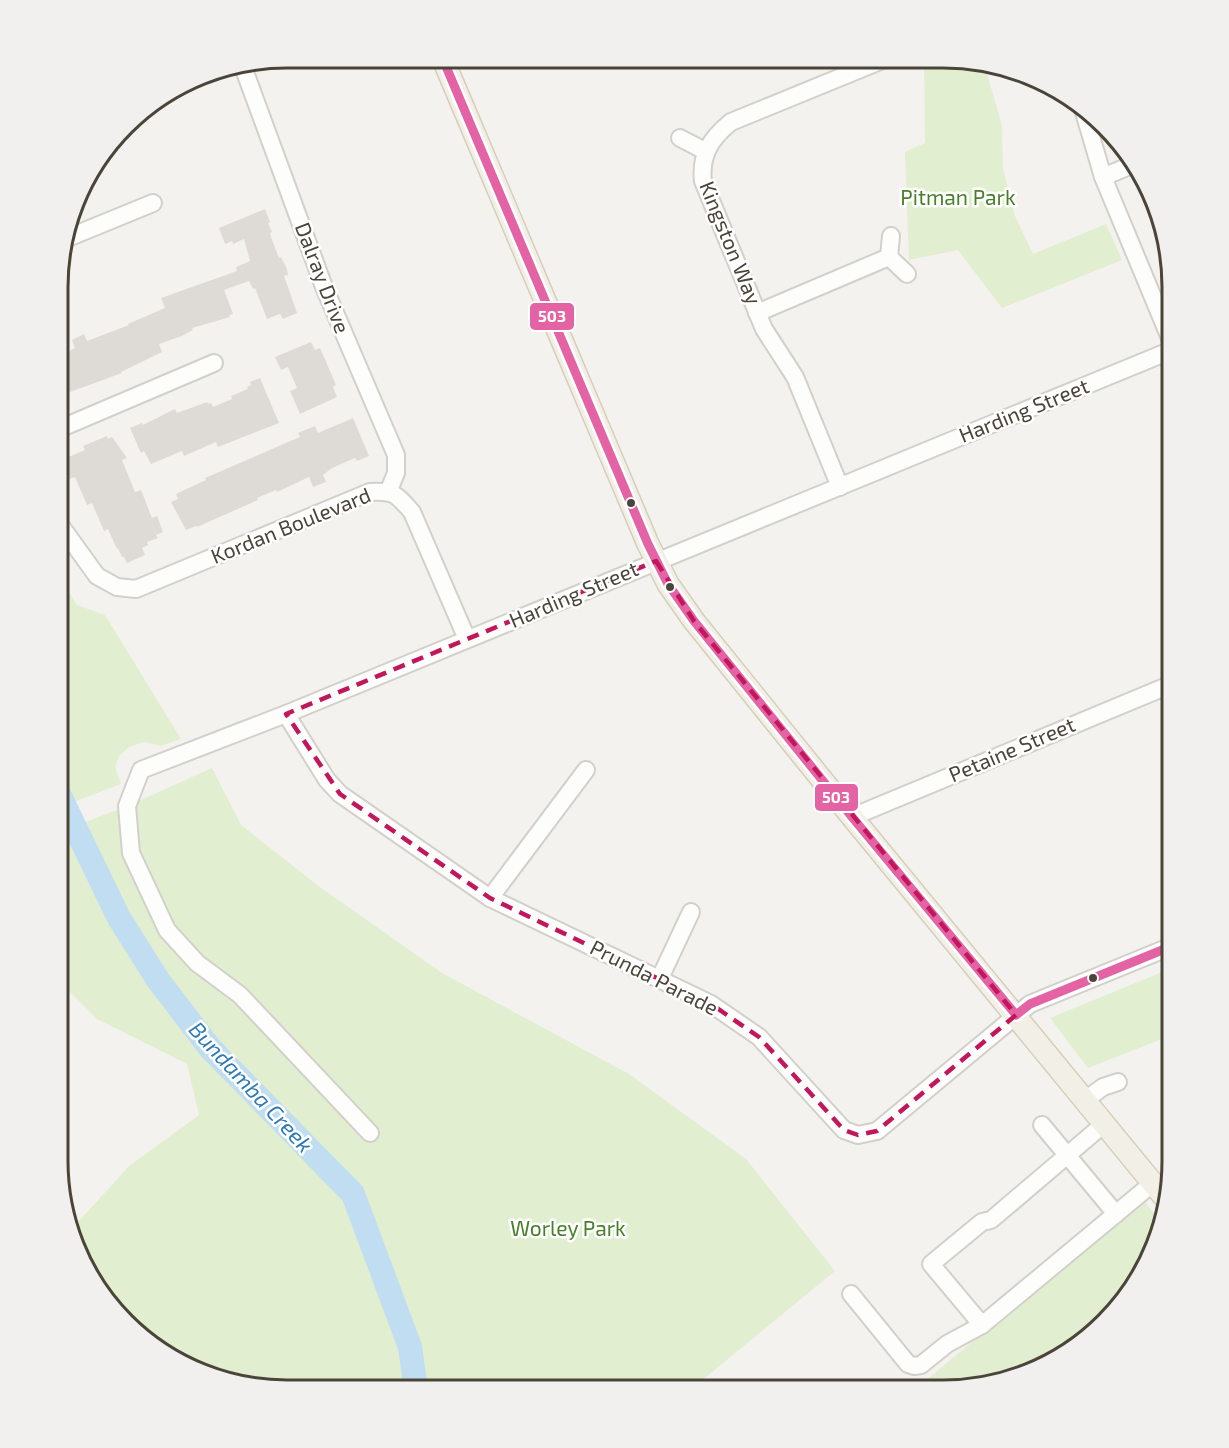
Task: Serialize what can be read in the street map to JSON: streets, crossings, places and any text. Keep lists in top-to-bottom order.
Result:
{
  "streets": {
    "street": [
      "Kingston Way",
      "Dalray Drive",
      "Harding Street",
      "Kordan Boulevard",
      "Petaine Street",
      "Prunda Parade"
    ]
  },
  "crossings": [
    ["Kingston Way", "Harding Street"],
    ["Dalray Drive", "Kordan Boulevard"],
    ["Harding Street", "Kordan Boulevard"],
    ["Harding Street", "Prunda Parade"]
  ],
  "water": ["Bundamba Creek"],
  "parks": ["Pitman Park", "Worley Park"],
  "lines": ["transit line 503"]
}
